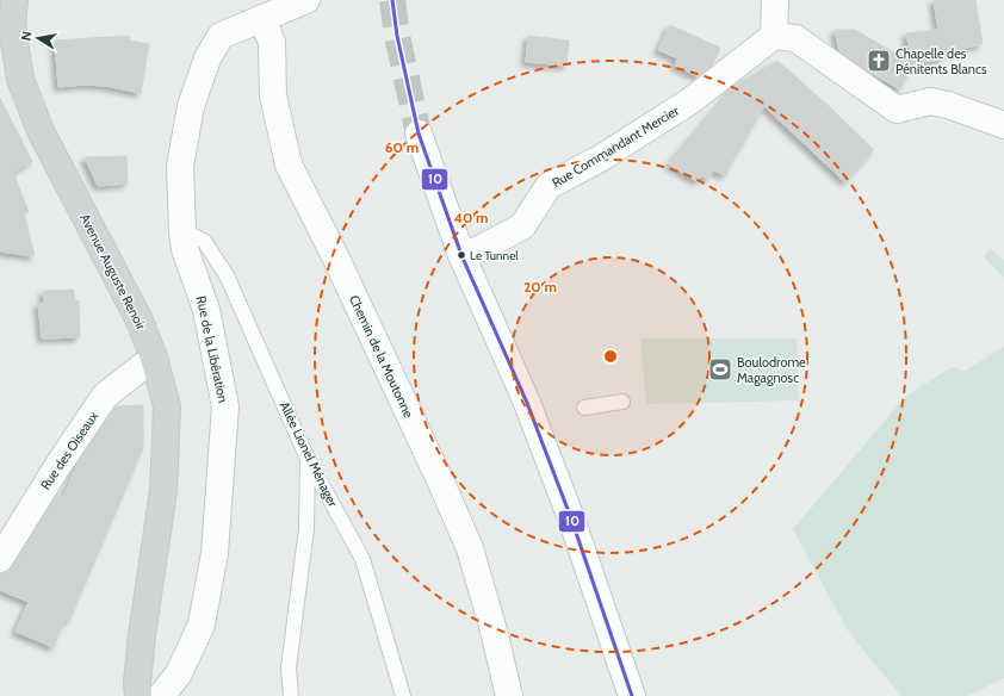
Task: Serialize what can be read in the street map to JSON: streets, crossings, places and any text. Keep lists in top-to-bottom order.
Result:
{
  "streets": {
    "main road": ["Avenue Auguste Renoir"],
    "street": [
      "Rue Commandant Mercier",
      "Rue de la Libération",
      "Chemin de la Moutonne",
      "Rue des Oiseaux"
    ],
    "lane": ["Allée Lionel Ménager"]
  },
  "crossings": [
    ["Avenue Auguste Renoir", "Rue des Oiseaux"],
    ["Rue de la Libération", "Chemin de la Moutonne"],
    ["Rue de la Libération", "Allée Lionel Ménager"]
  ],
  "places": {
    "church": ["Chapelle des Pénitents Blancs"],
    "other": ["Le Tunnel"],
    "sports": ["Boulodrome Magagnosc"]
  },
  "lines": ["transit line 10"],
  "north": "left",
  "rings": ["60 m", "40 m", "20 m"]
}
